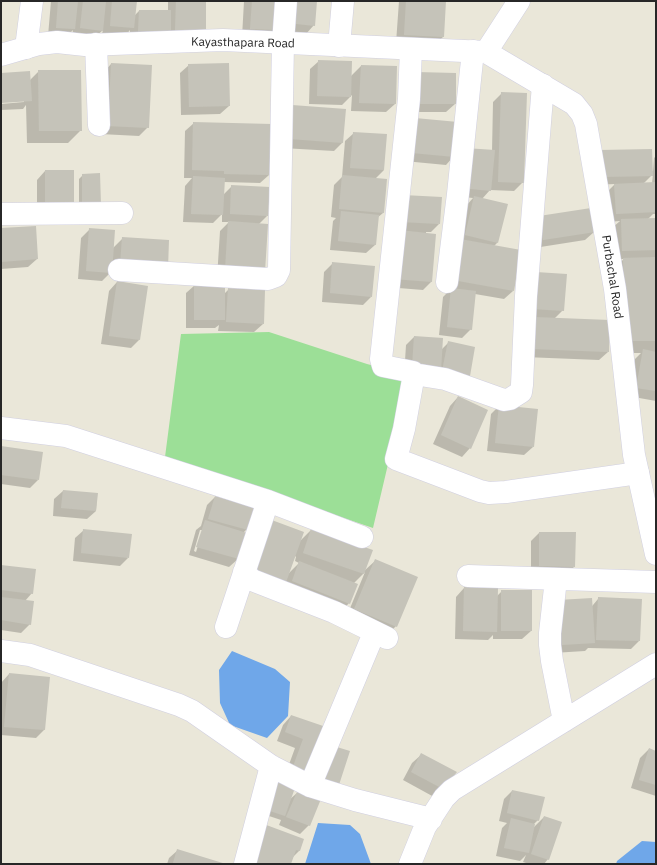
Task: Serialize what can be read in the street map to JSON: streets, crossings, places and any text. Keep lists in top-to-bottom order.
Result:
{
  "streets": {
    "street": ["Kayasthapara Road", "Purbachal Road"]
  },
  "crossings": [
    ["Kayasthapara Road", "Purbachal Road"]
  ]
}
